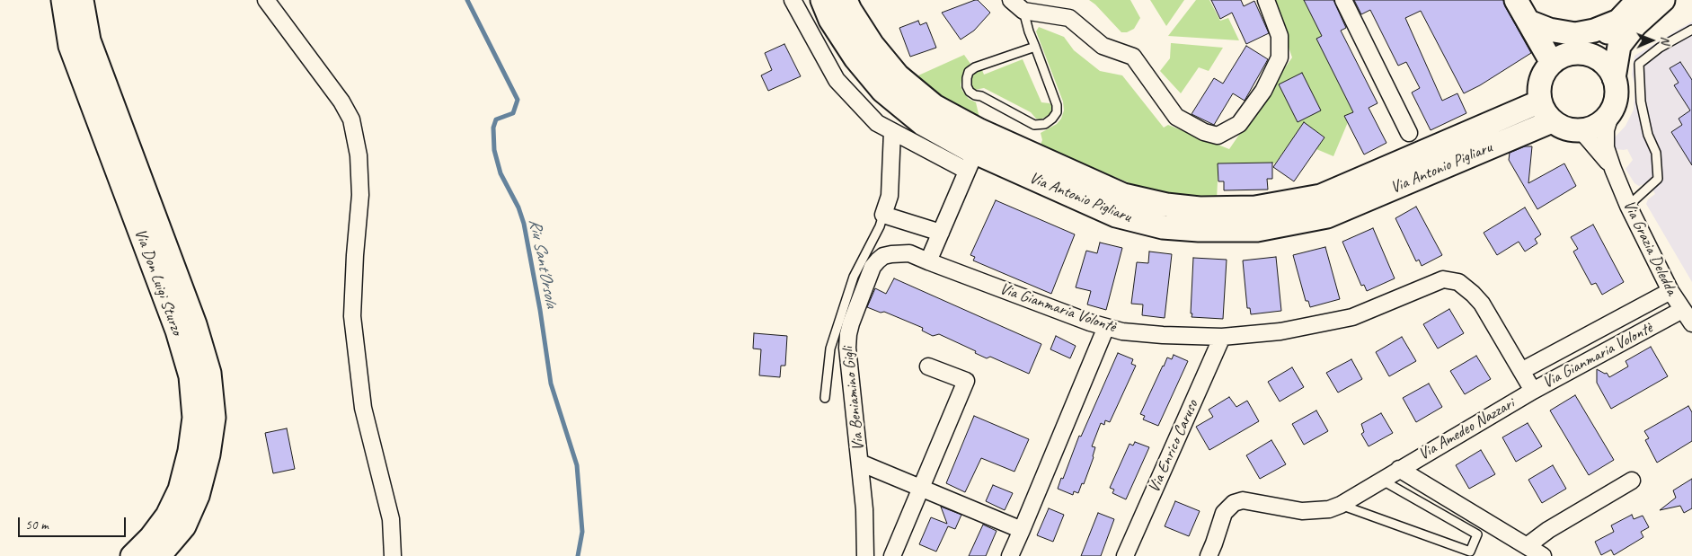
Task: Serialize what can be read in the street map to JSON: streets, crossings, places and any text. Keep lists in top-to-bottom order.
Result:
{
  "streets": {
    "main road": ["Via Antonio Pigliaru", "Via Don Luigi Sturzo"],
    "street": [
      "Via Grazia Deledda",
      "Via Gianmaria Volontè",
      "Via Beniamino Gigli",
      "Via Amedeo Nazzari",
      "Via Enrico Caruso"
    ]
  },
  "crossings": [
    ["Via Antonio Pigliaru", "Via Grazia Deledda"],
    ["Via Grazia Deledda", "Via Gianmaria Volontè"],
    ["Via Gianmaria Volontè", "Via Beniamino Gigli"],
    ["Via Gianmaria Volontè", "Via Amedeo Nazzari"],
    ["Via Gianmaria Volontè", "Via Enrico Caruso"]
  ],
  "water": ["Riu Sant'Orsola"],
  "scale_bar": "50 m",
  "north": "right"
}
